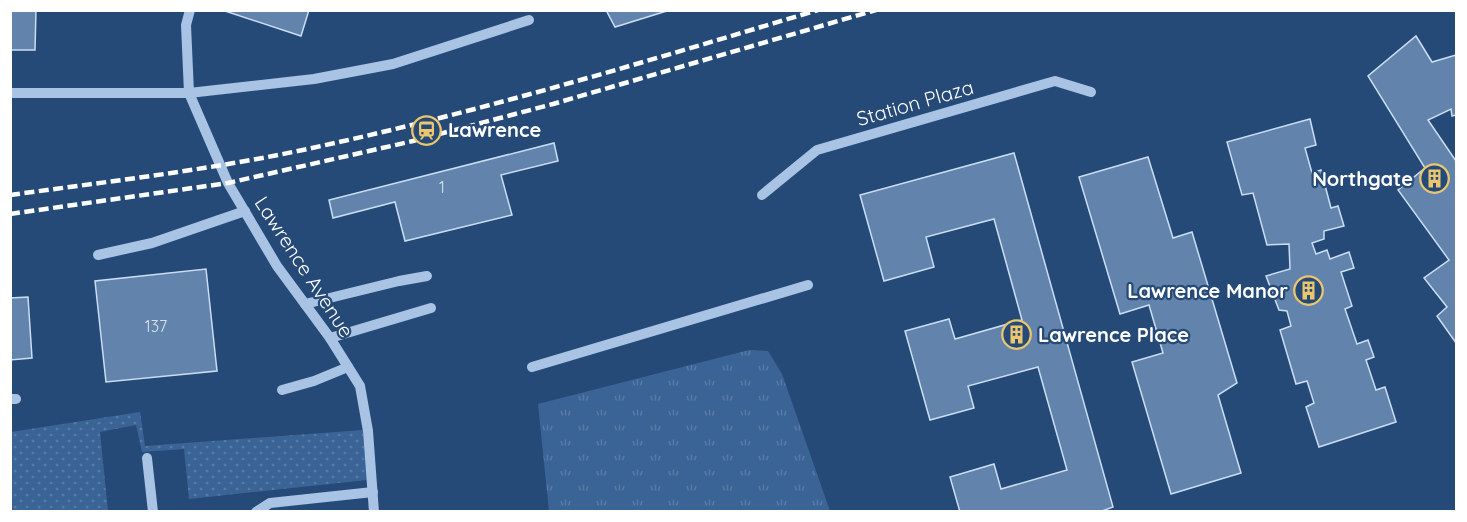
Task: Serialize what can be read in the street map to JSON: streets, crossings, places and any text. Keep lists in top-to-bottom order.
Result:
{
  "streets": {
    "street": ["Station Plaza", "Lawrence Avenue"]
  },
  "places": {
    "station": ["Lawrence"],
    "building": ["Northgate", "Lawrence Manor", "Lawrence Place"]
  },
  "house_numbers": ["1", "137"]
}
